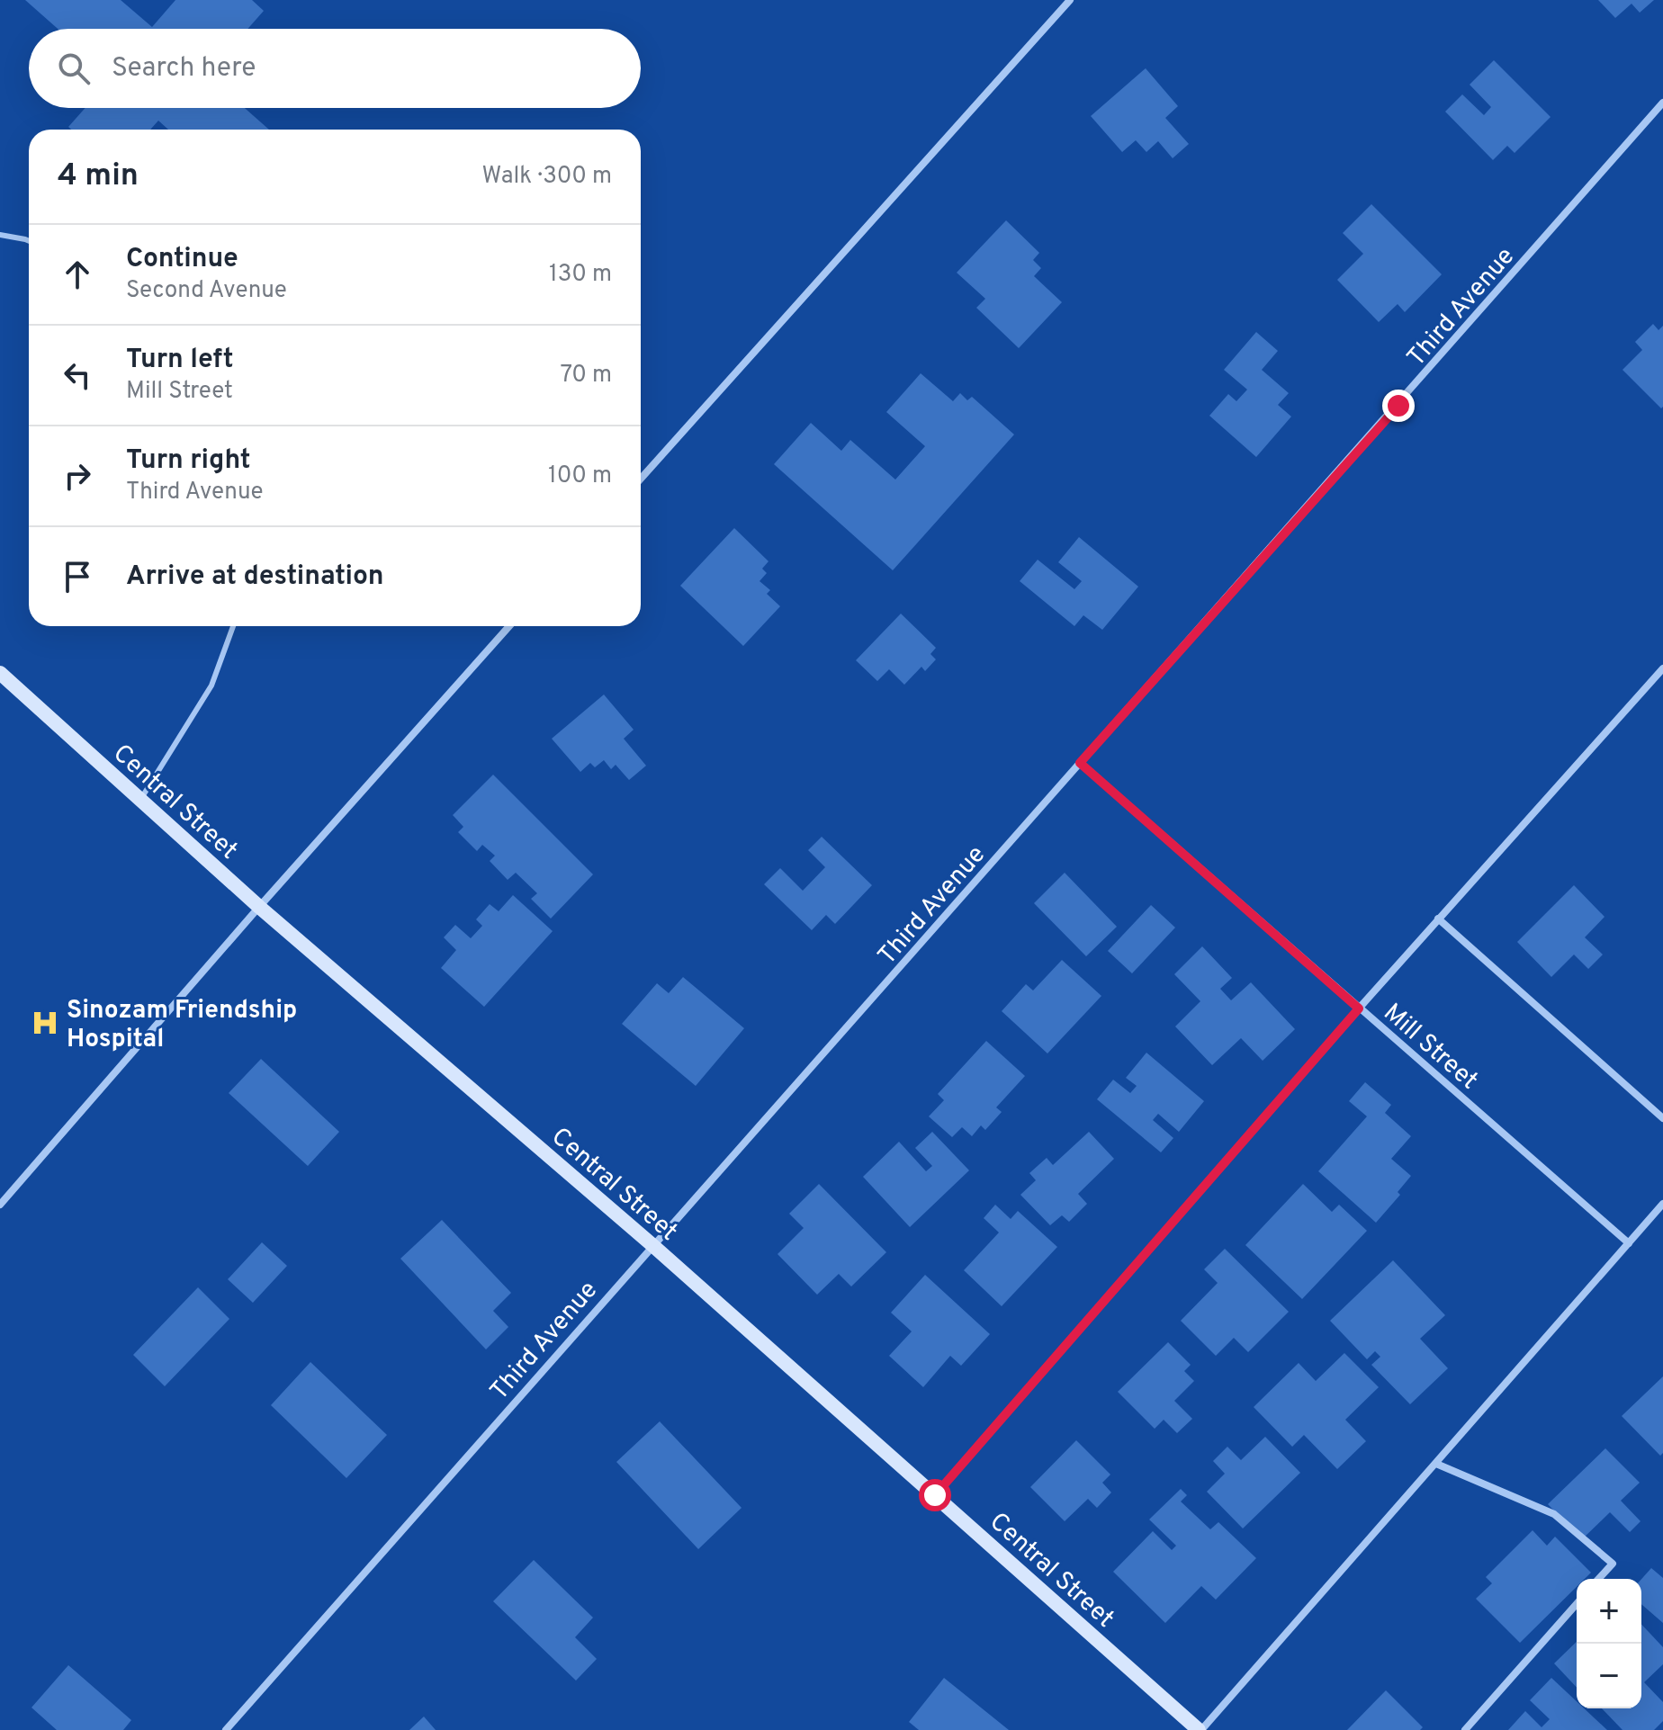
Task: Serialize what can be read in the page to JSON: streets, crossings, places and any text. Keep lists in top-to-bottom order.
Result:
{
  "streets": {
    "main road": ["Central Street"],
    "street": ["Third Avenue", "Mill Street"]
  },
  "crossings": [
    ["Third Avenue", "Central Street"],
    ["Third Avenue", "Mill Street"]
  ],
  "places": {
    "hospital": ["Sinozam Friendship Hospital"]
  },
  "page": {
    "search": "Search here",
    "heading": ["4 min", "Walk · 300 m"],
    "list": [
      ["Continue", "Second Avenue", "130 m"],
      ["Turn left", "Mill Street", "70 m"],
      ["Turn right", "Third Avenue", "100 m"],
      "Arrive at destination"
    ],
    "map_buttons": ["+", "−"]
  }
}
